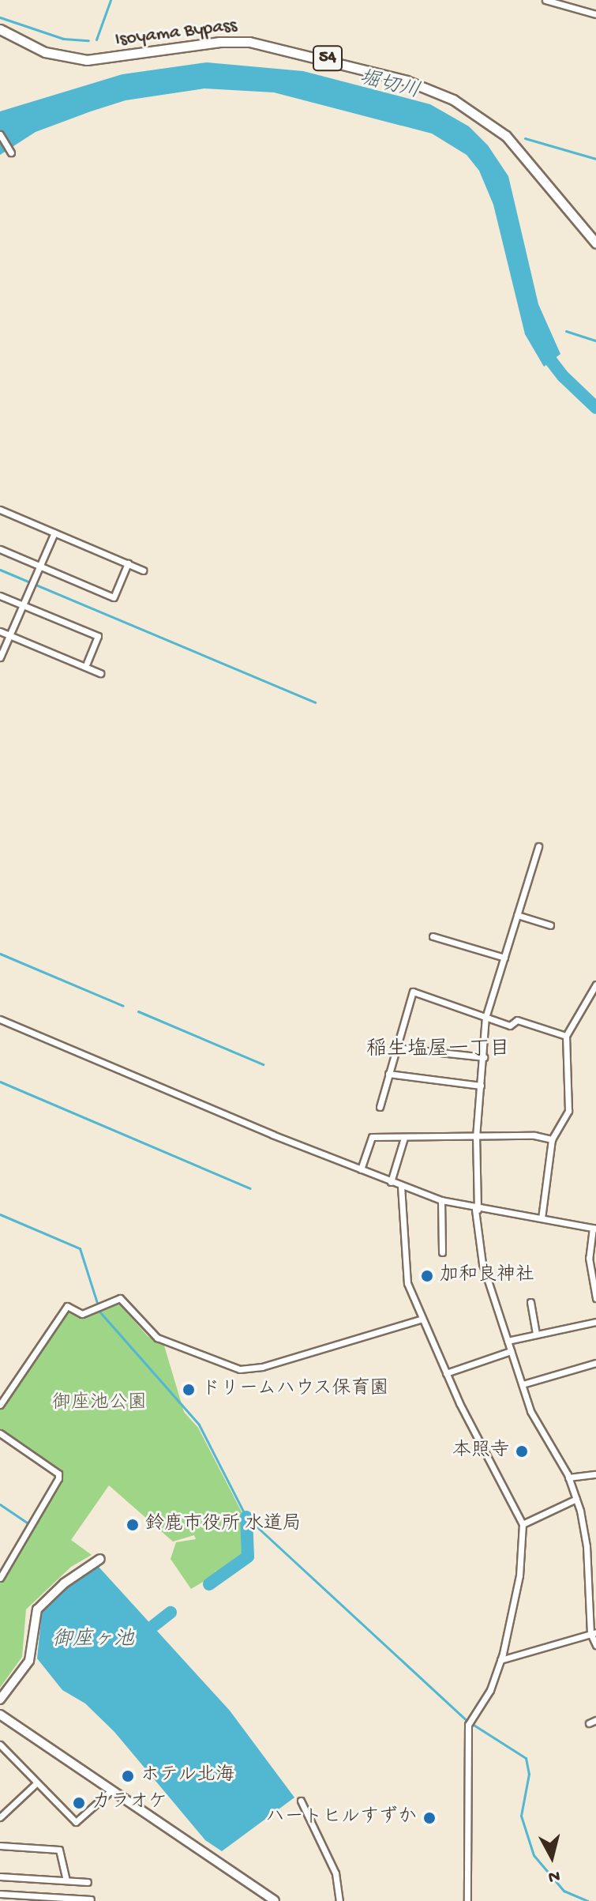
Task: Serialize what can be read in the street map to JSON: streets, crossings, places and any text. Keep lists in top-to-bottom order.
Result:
{
  "streets": {
    "main road": ["Isoyama Bypass", "54"]
  },
  "districts": ["稲生塩屋一丁目"],
  "water": ["堀切川", "御座ヶ池"],
  "parks": ["御座池公園"],
  "places": [
    "加和良神社",
    "ドリームハウス保育園",
    "本照寺",
    "鈴鹿市役所 水道局",
    "ホテル北海",
    "カラオケ",
    "ハートヒルすずか"
  ],
  "north": "bottom"
}
